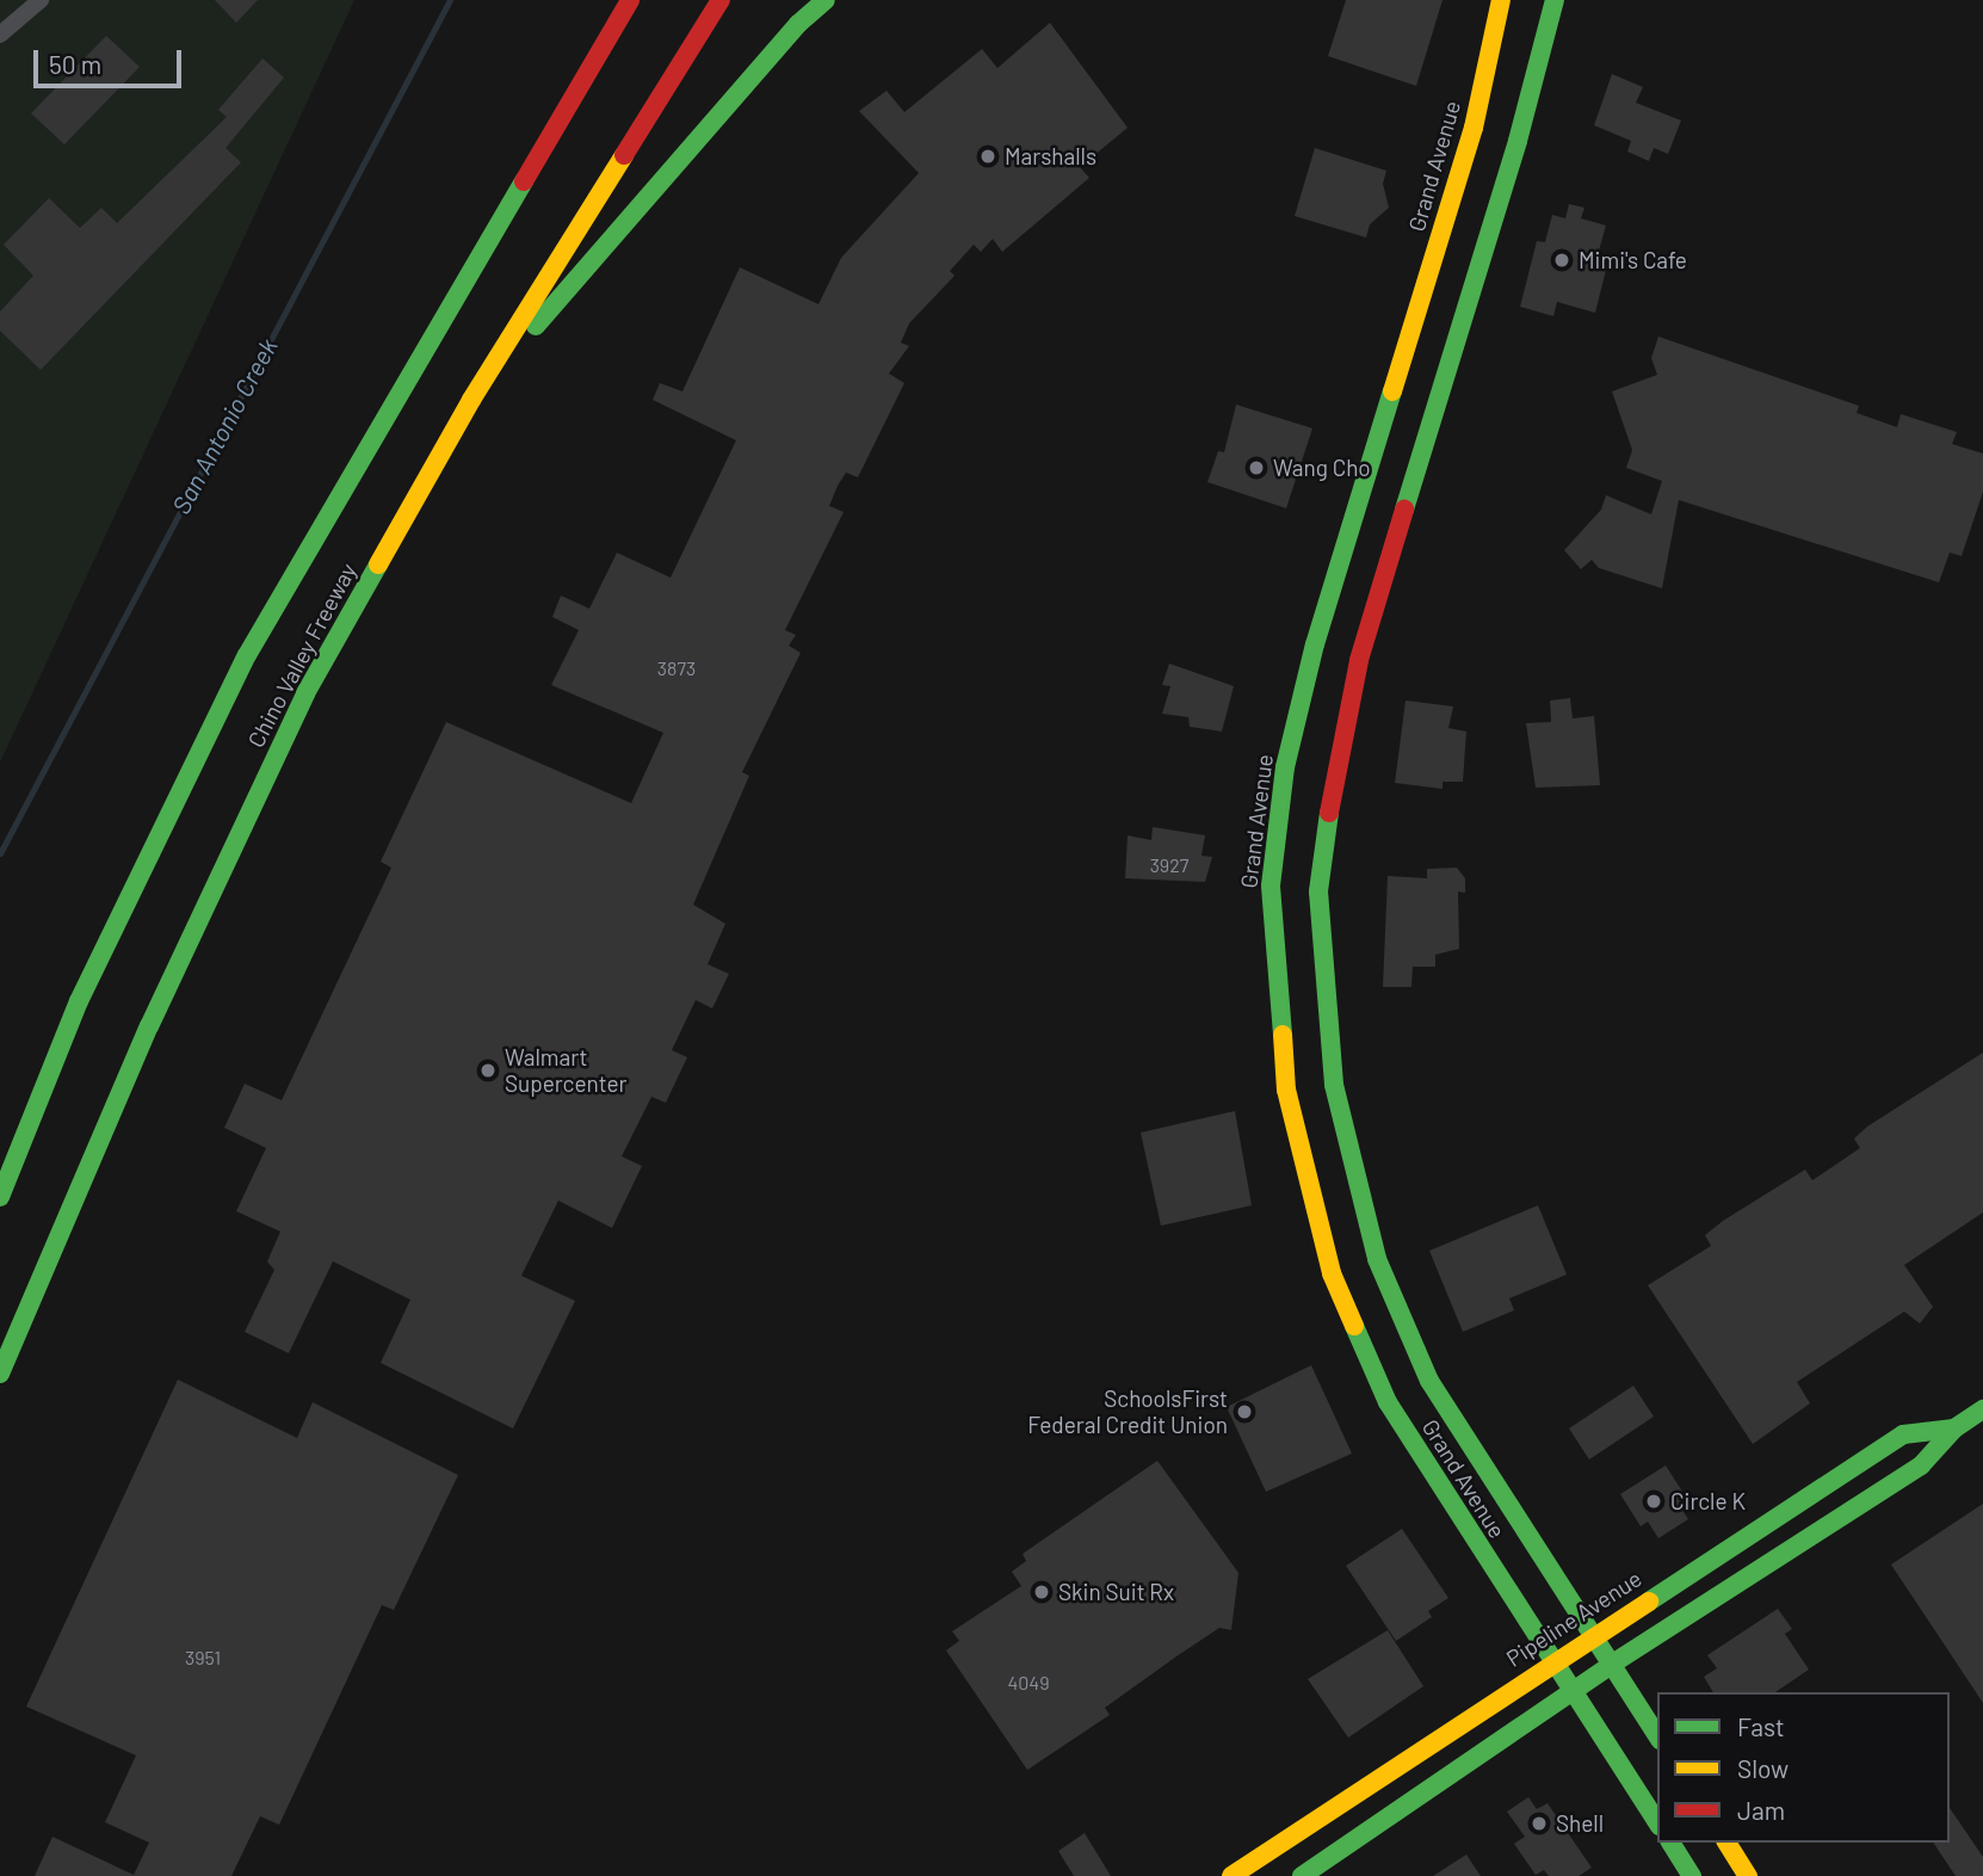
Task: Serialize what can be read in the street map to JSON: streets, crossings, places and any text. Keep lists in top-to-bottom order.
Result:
{
  "streets": {
    "main road": ["Grand Avenue", "Chino Valley Freeway", "Pipeline Avenue"]
  },
  "crossings": [
    ["Grand Avenue", "Pipeline Avenue"]
  ],
  "water": ["San Antonio Creek"],
  "places": [
    "Marshalls",
    "Mimi's Cafe",
    "Wang Cho",
    "Walmart Supercenter",
    "SchoolsFirst Federal Credit Union",
    "Circle K",
    "Skin Suit Rx",
    "Shell"
  ],
  "house_numbers": [
    "3873",
    "3927",
    "3951",
    "4049"
  ],
  "legend": ["Fast", "Slow", "Jam"],
  "scale_bar": "50 m"
}
